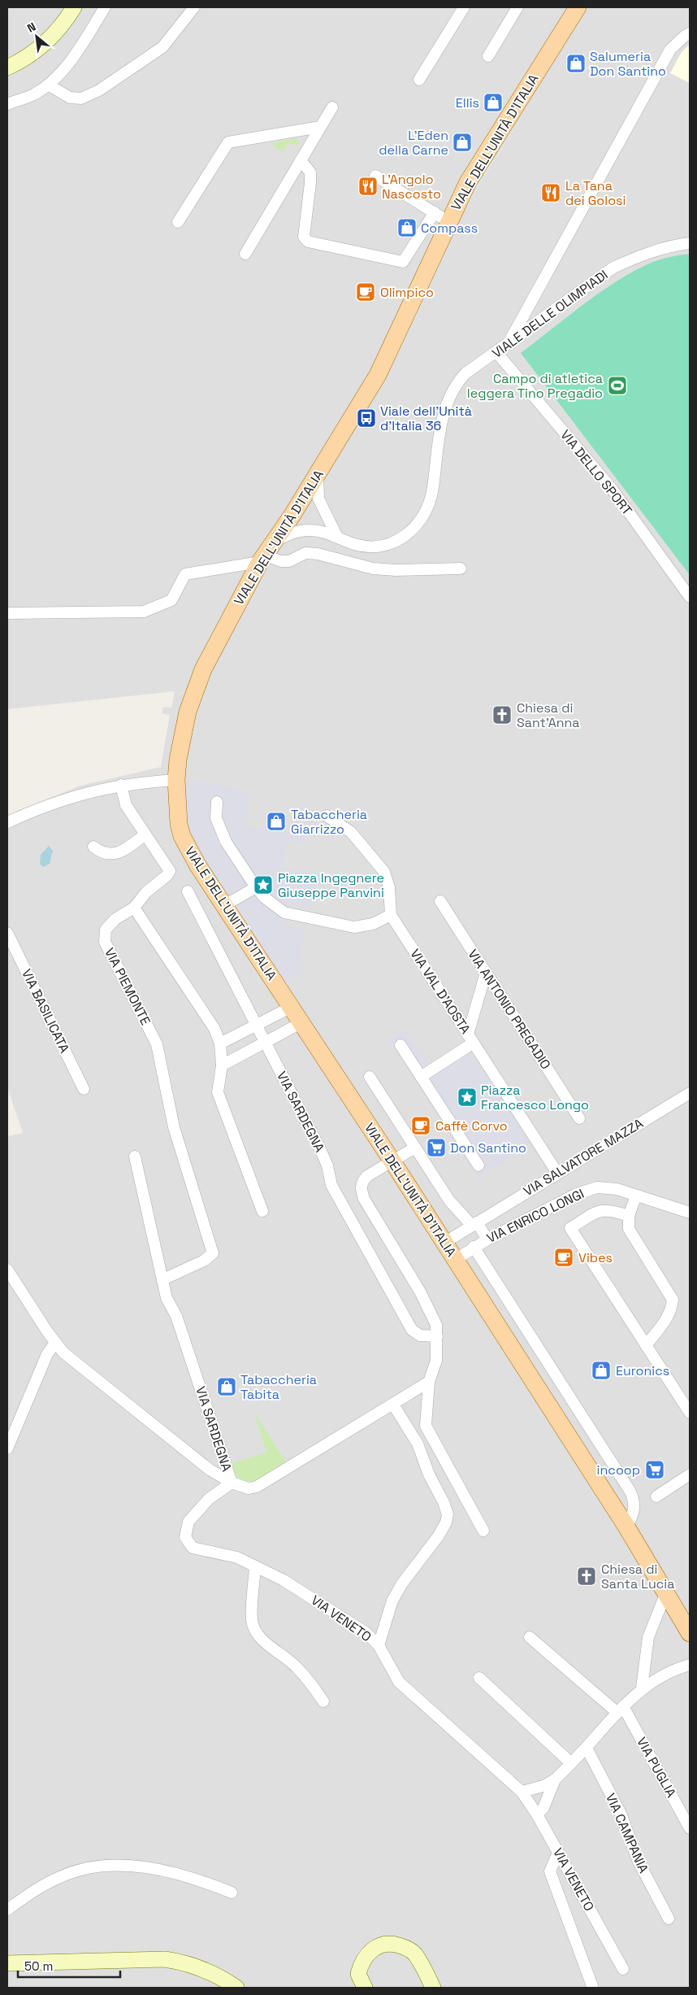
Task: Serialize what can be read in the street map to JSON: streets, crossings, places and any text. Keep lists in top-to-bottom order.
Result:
{
  "streets": {
    "main road": ["VIALE DELL'UNITÀ D'ITALIA"],
    "street": [
      "VIALE DELLE OLIMPIADI",
      "VIA DELLO SPORT",
      "VIA PIEMONTE",
      "VIA VAL D'AOSTA",
      "VIA ANTONIO PREGADIO",
      "VIA BASILICATA",
      "VIA SARDEGNA",
      "VIA SALVATORE MAZZA",
      "VIA ENRICO LONGI",
      "VIA VENETO",
      "VIA PUGLIA",
      "VIA CAMPANIA"
    ]
  },
  "crossings": [
    ["VIALE DELL'UNITÀ D'ITALIA", "VIALE DELLE OLIMPIADI"],
    ["VIALE DELL'UNITÀ D'ITALIA", "VIA SALVATORE MAZZA"],
    ["VIALE DELL'UNITÀ D'ITALIA", "VIA ENRICO LONGI"],
    ["VIALE DELLE OLIMPIADI", "VIA DELLO SPORT"],
    ["VIA PIEMONTE", "VIA SARDEGNA"],
    ["VIA VAL D'AOSTA", "VIA SALVATORE MAZZA"],
    ["VIA SARDEGNA", "VIA VENETO"]
  ],
  "places": {
    "shop": [
      "Salumeria Don Santino",
      "Ellis",
      "L'Eden della Carne",
      "Compass",
      "Tabaccheria Giarrizzo",
      "Euronics",
      "Tabaccheria Tabita"
    ],
    "restaurant": ["L'Angolo Nascosto", "La Tana dei Golosi"],
    "cafe": ["Olimpico", "Caffè Corvo", "Vibes"],
    "sports": ["Campo di atletica leggera Tino Pregadio"],
    "bus stop": ["Viale dell'Unità d'Italia 36"],
    "church": ["Chiesa di Sant'Anna", "Chiesa di Santa Lucia"],
    "place": ["Piazza Ingegnere Giuseppe Panvini", "Piazza Francesco Longo"],
    "supermarket": ["Don Santino", "incoop"]
  },
  "scale_bar": "50 m",
  "north": "top left"
}
